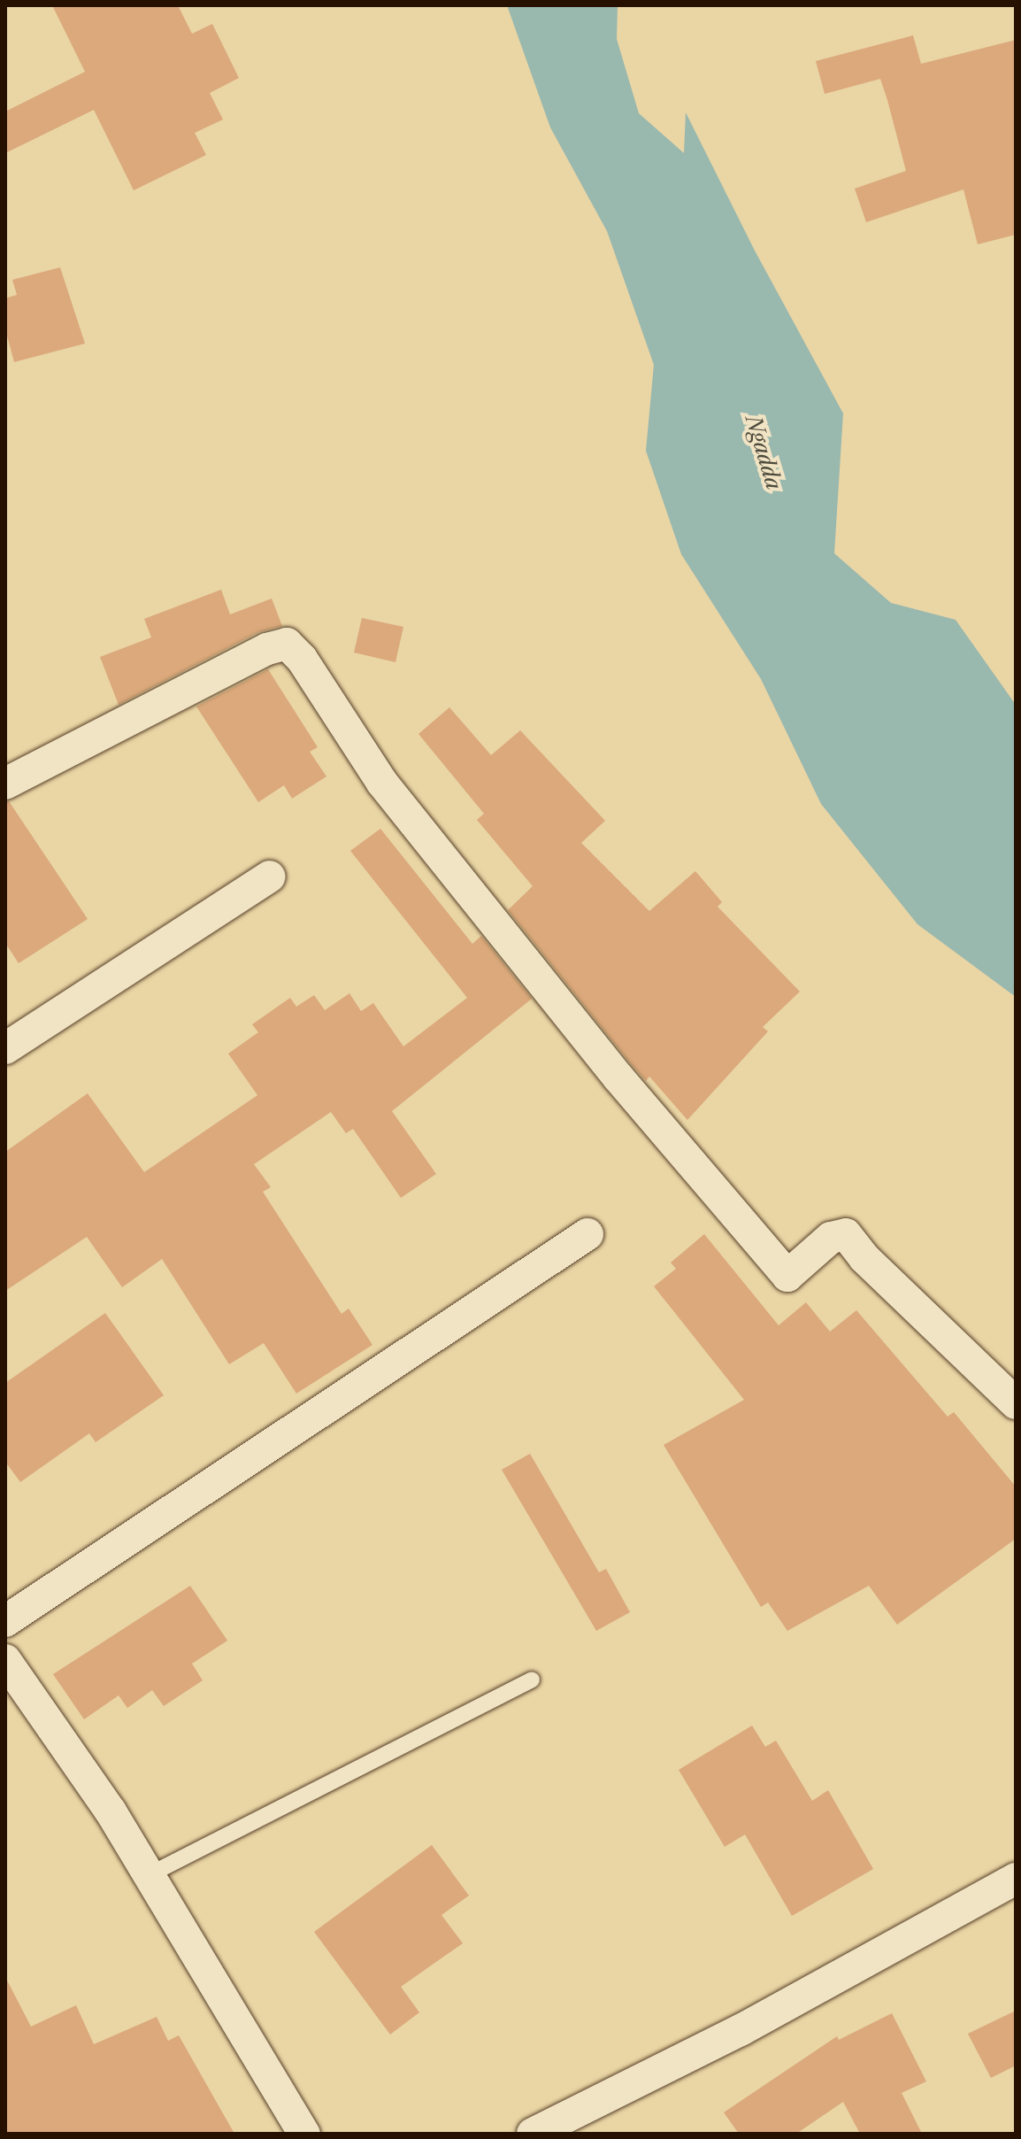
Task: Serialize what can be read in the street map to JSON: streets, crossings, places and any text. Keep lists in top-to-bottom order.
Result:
{
  "water": ["Ngadda"]
}
